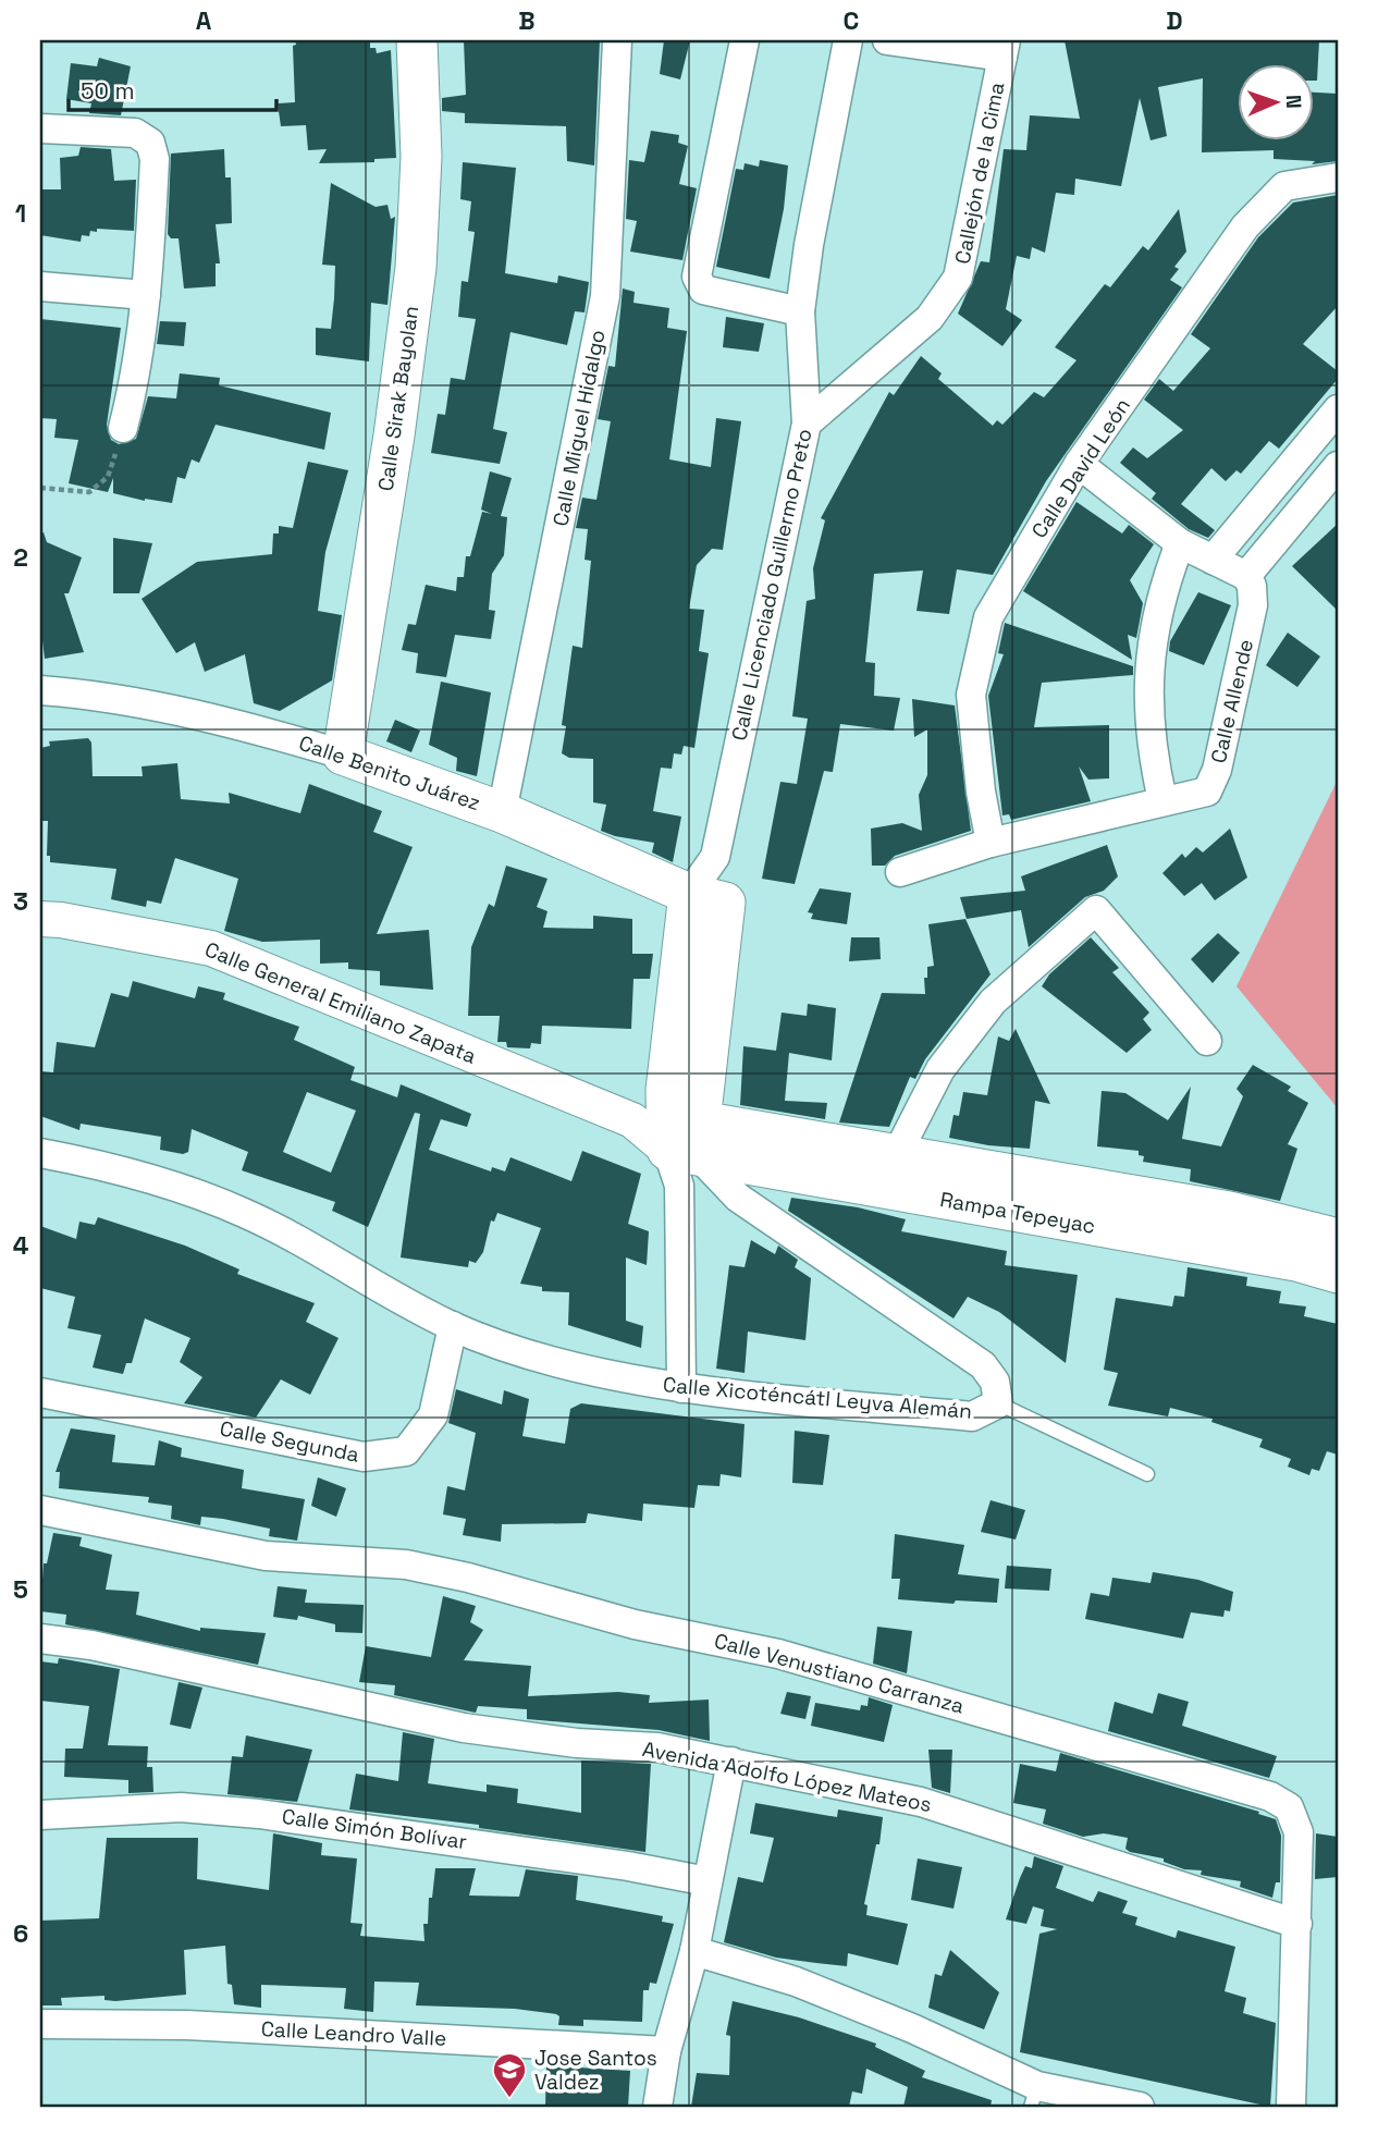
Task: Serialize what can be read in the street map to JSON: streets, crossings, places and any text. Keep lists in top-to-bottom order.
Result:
{
  "streets": {
    "main road": [
      "Calle Sirak Bayolan",
      "Calle Licenciado Guillermo Preto",
      "Calle Benito Juárez",
      "Rampa Tepeyac"
    ],
    "street": [
      "Callejón de la Cima",
      "Calle Miguel Hidalgo",
      "Calle David León",
      "Calle Allende",
      "Calle General Emiliano Zapata",
      "Calle Xicoténcátl Leyva Alemán",
      "Calle Segunda",
      "Calle Venustiano Carranza",
      "Avenida Adolfo López Mateos",
      "Calle Simón Bolívar",
      "Calle Leandro Valle"
    ]
  },
  "crossings": [
    ["Callejón de la Cima", "Calle Licenciado Guillermo Preto"],
    ["Calle Sirak Bayolan", "Calle Benito Juárez"],
    ["Calle Miguel Hidalgo", "Calle Benito Juárez"],
    ["Calle David León", "Calle Allende"],
    ["Calle Licenciado Guillermo Preto", "Calle Benito Juárez"],
    ["Calle Licenciado Guillermo Preto", "Calle General Emiliano Zapata"],
    ["Calle Licenciado Guillermo Preto", "Rampa Tepeyac"],
    ["Calle Licenciado Guillermo Preto", "Calle Xicoténcátl Leyva Alemán"],
    ["Calle General Emiliano Zapata", "Rampa Tepeyac"],
    ["Calle General Emiliano Zapata", "Calle Xicoténcátl Leyva Alemán"],
    ["Calle Xicoténcátl Leyva Alemán", "Calle Segunda"],
    ["Calle Venustiano Carranza", "Avenida Adolfo López Mateos"]
  ],
  "places": {
    "school or university": ["Jose Santos Valdez"]
  },
  "scale_bar": "50 m",
  "north": "right",
  "grid": {
    "columns": [
      "A",
      "B",
      "C",
      "D"
    ],
    "rows": [
      "1",
      "2",
      "3",
      "4",
      "5",
      "6"
    ]
  }
}
